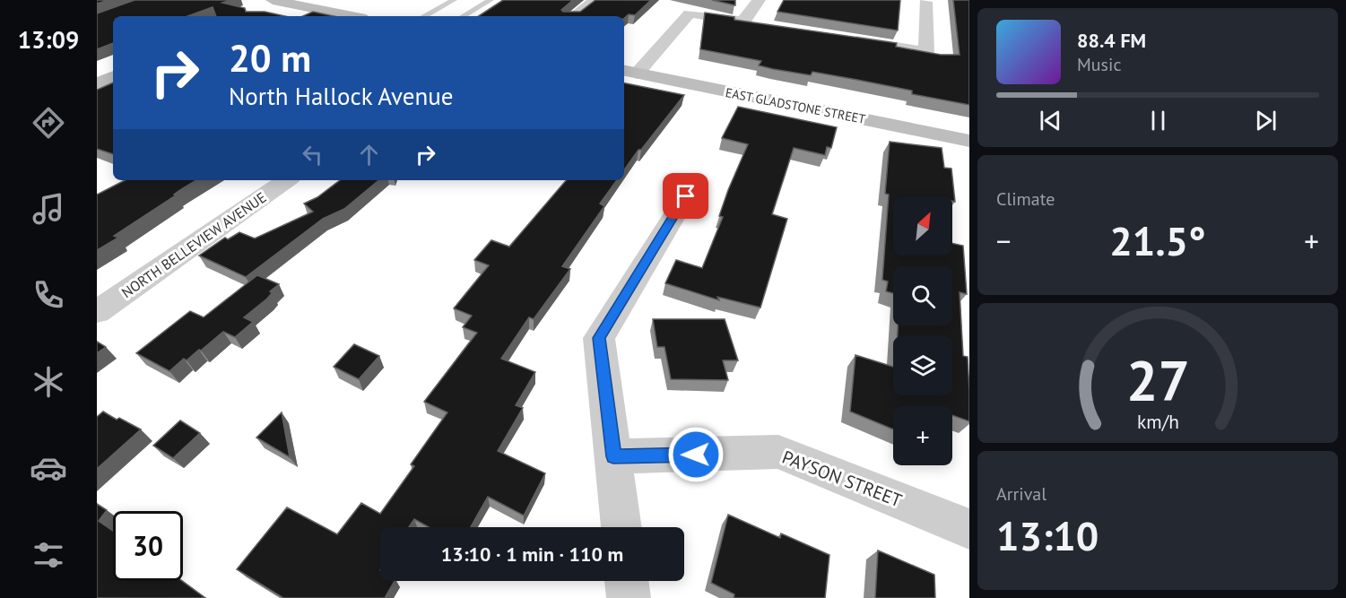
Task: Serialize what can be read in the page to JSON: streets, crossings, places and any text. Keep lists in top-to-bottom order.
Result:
{
  "streets": {
    "street": ["EAST GLADSTONE STREET", "NORTH BELLEVIEW AVENUE", "PAYSON STREET"]
  },
  "north": "top right",
  "page": {
    "tabs": "13:09",
    "turn": ["20 m", "North Hallock Avenue"],
    "song": ["88.4 FM", "Music"],
    "tile": [
      "Climate",
      ["Arrival", "13:10"]
    ],
    "map_buttons": "+",
    "heat": ["−", "21.5°", "+"],
    "limit": "30",
    "trip": "13:10 · 1 min · 110 m",
    "gauge": ["27", "km/h"]
  }
}
